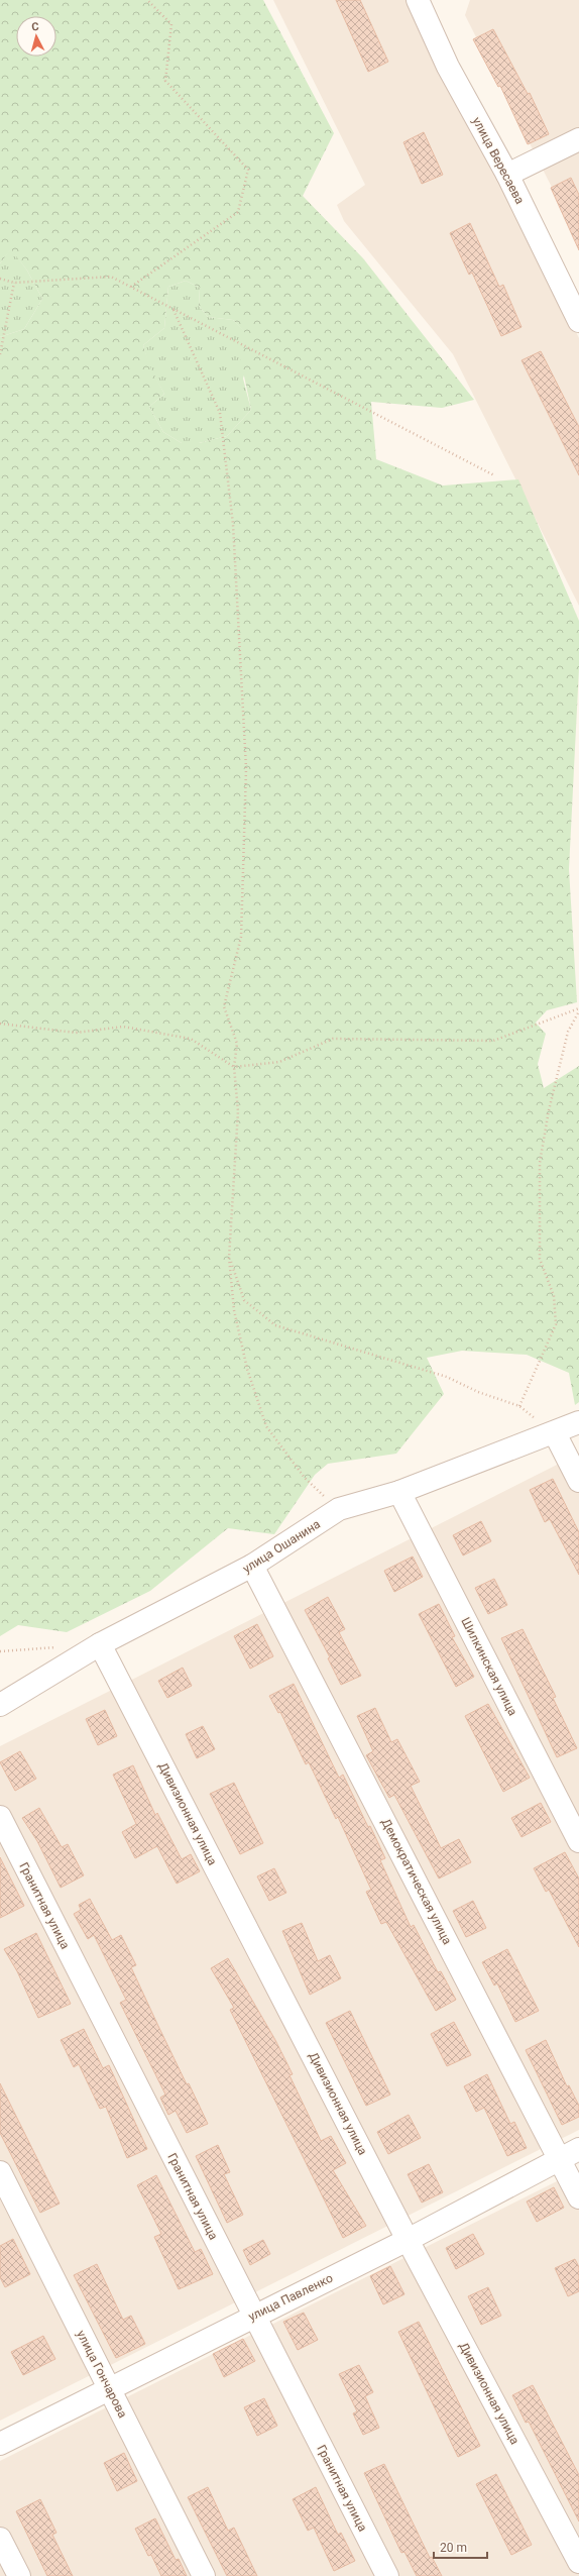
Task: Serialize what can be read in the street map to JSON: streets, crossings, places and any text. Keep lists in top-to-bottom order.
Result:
{
  "streets": {
    "street": [
      "улица Вересаева",
      "улица Ошанина",
      "Шилкинская улица",
      "Дивизионная улица",
      "Демократическая улица",
      "Гранитная улица",
      "улица Павленко",
      "улица Гончарова"
    ]
  },
  "crossings": [
    ["улица Ошанина", "Шилкинская улица"],
    ["улица Ошанина", "Дивизионная улица"],
    ["улица Ошанина", "Демократическая улица"],
    ["Дивизионная улица", "улица Павленко"],
    ["Демократическая улица", "улица Павленко"],
    ["Гранитная улица", "улица Павленко"],
    ["улица Павленко", "улица Гончарова"]
  ],
  "scale_bar": "20 m",
  "north": "top"
}
